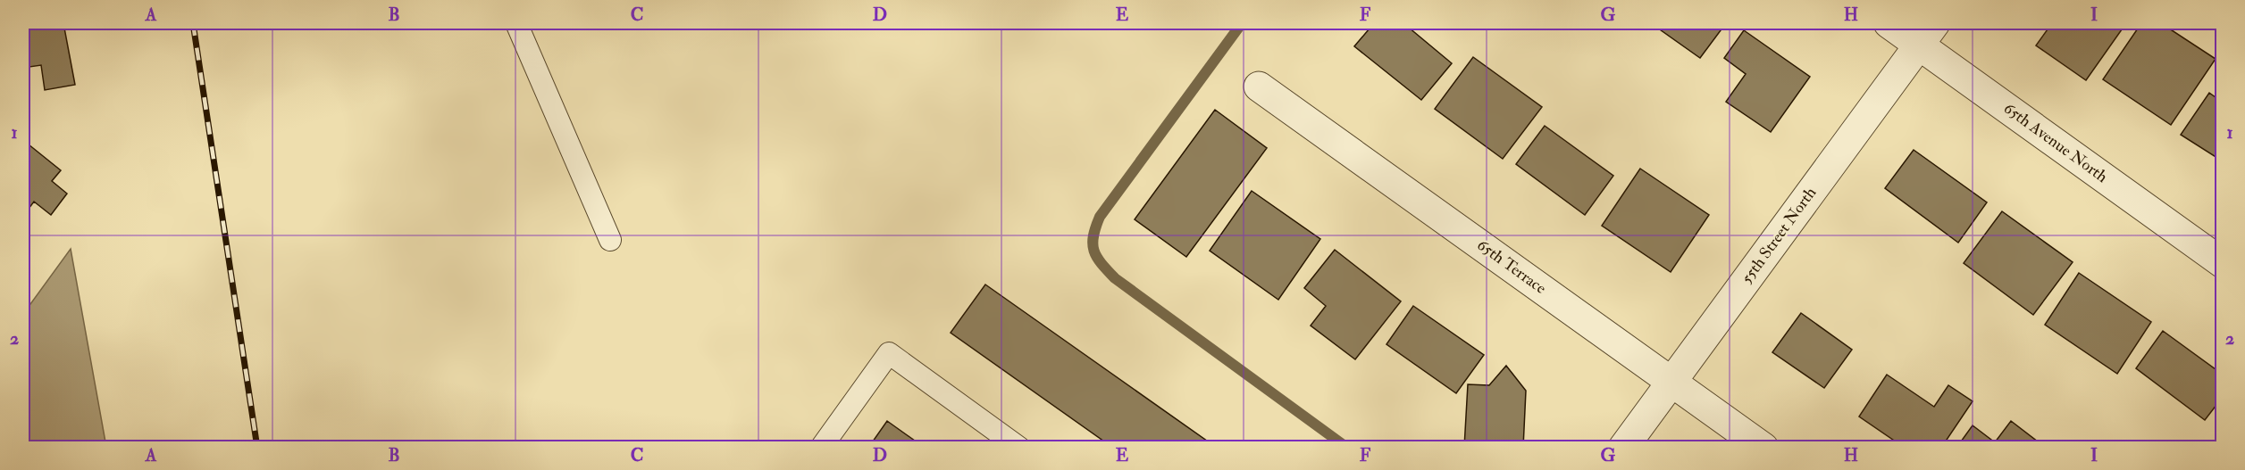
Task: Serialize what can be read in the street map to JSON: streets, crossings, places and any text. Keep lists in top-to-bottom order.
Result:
{
  "streets": {
    "street": ["65th Avenue North", "55th Street North", "65th Terrace"]
  },
  "crossings": [
    ["65th Avenue North", "55th Street North"],
    ["55th Street North", "65th Terrace"]
  ],
  "grid": {
    "columns": [
      "A",
      "B",
      "C",
      "D",
      "E",
      "F",
      "G",
      "H",
      "I"
    ],
    "rows": ["1", "2"]
  }
}
